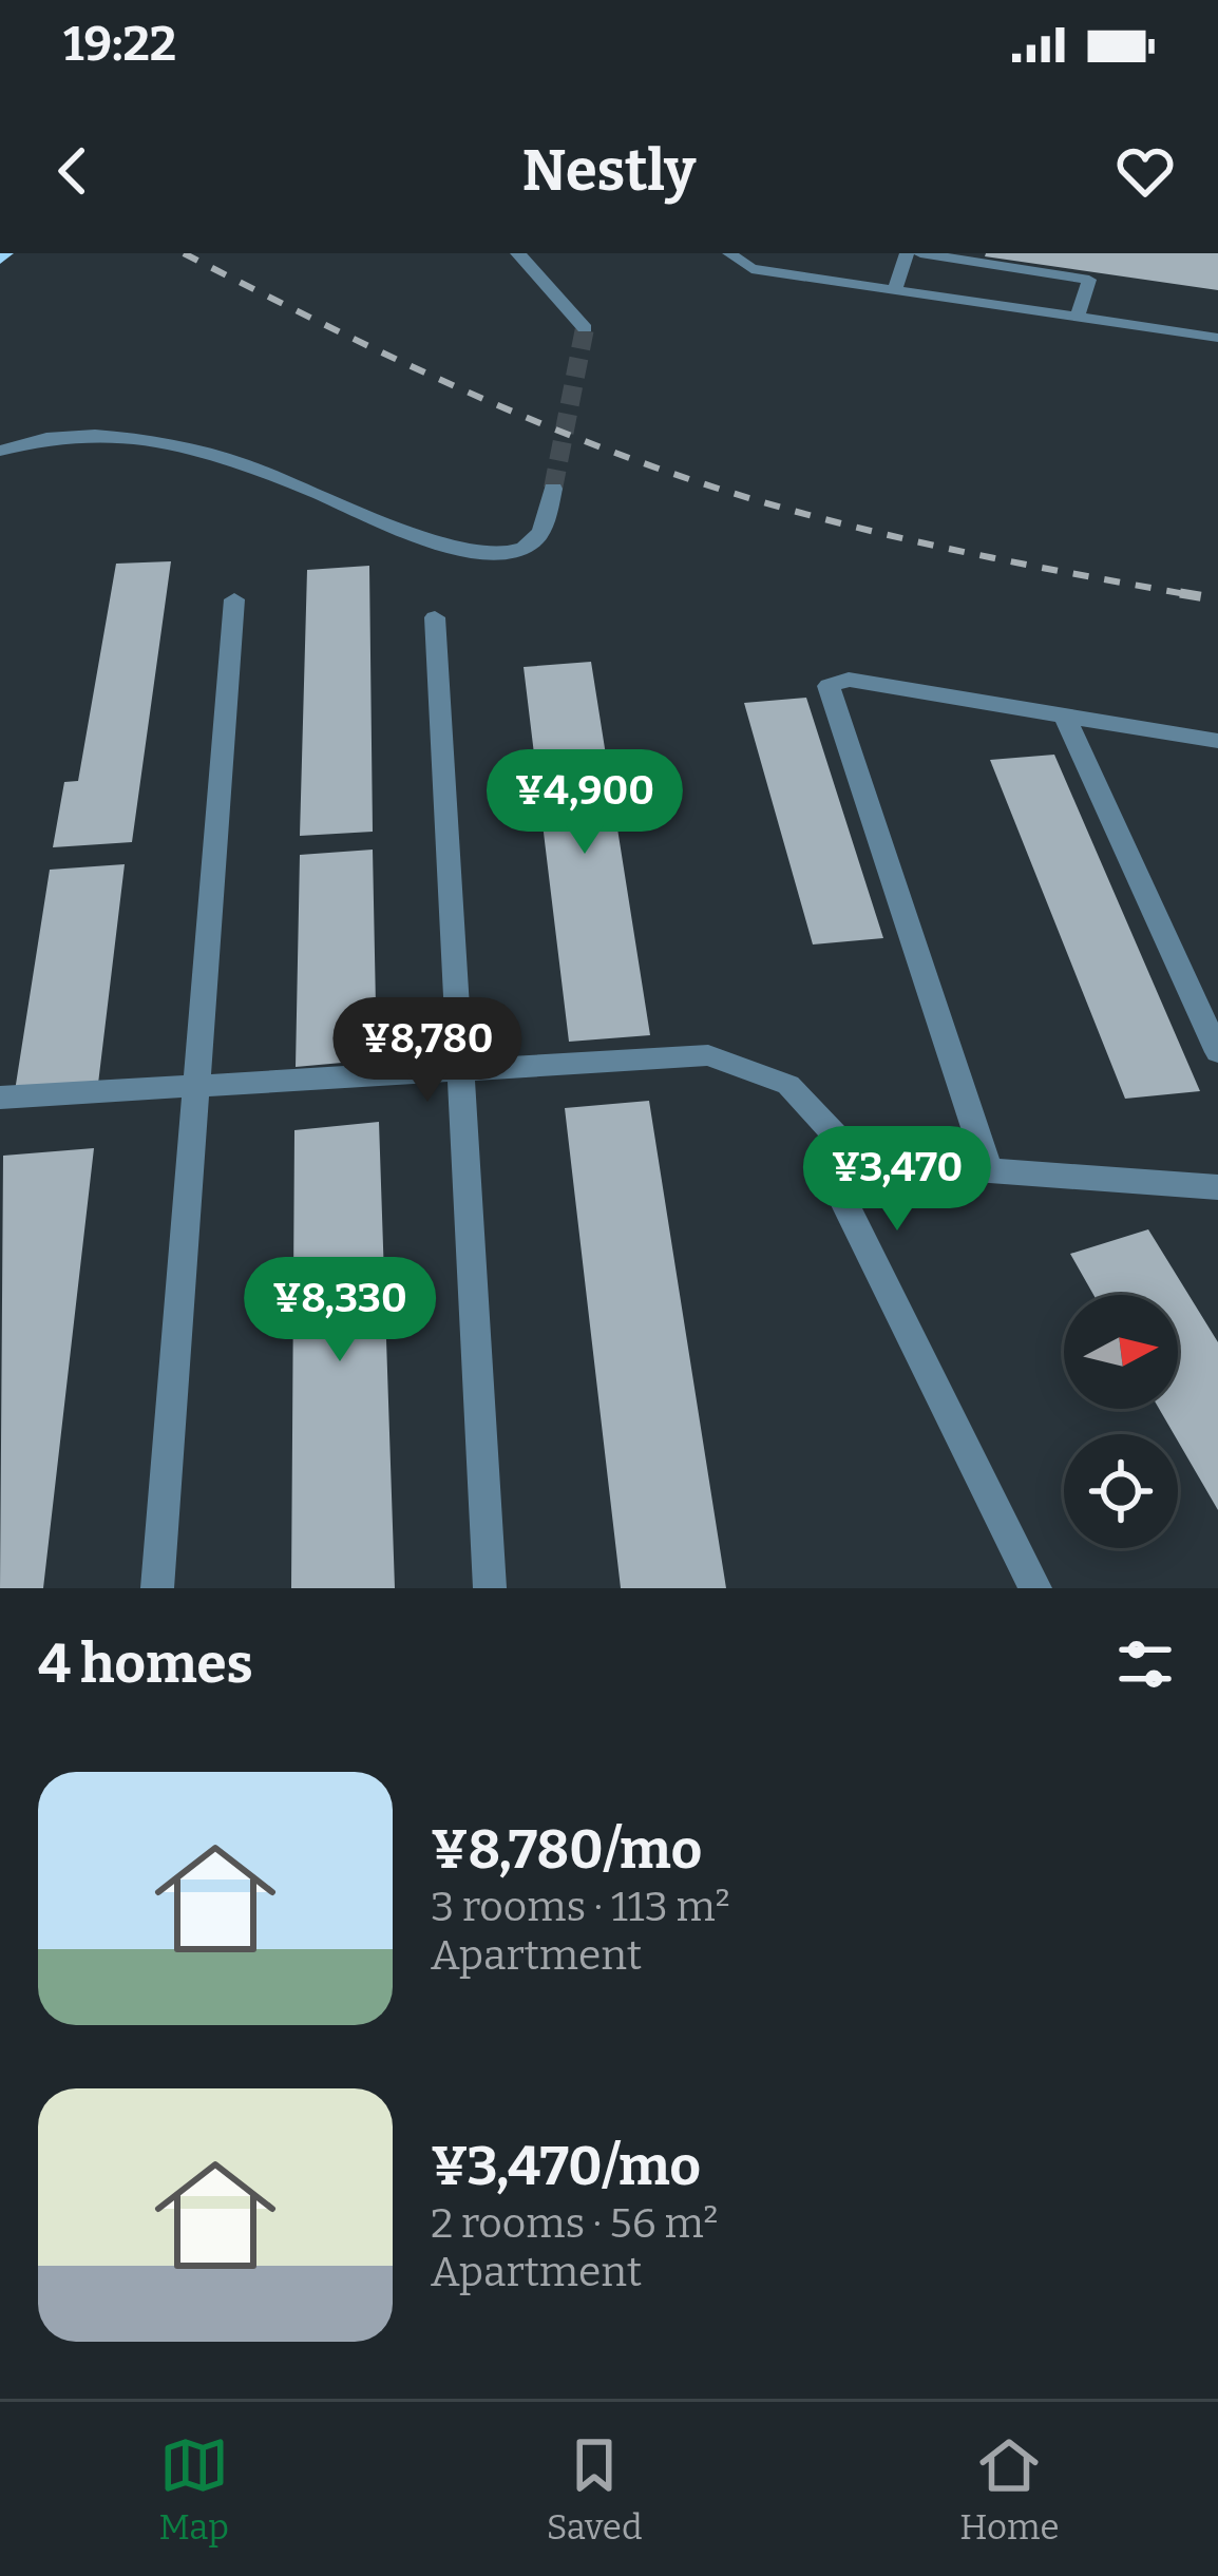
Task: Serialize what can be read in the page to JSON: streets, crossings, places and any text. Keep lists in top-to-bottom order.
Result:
{
  "north": "right",
  "page": {
    "status": "19:22",
    "header": "Nestly",
    "price": [
      "¥4,900",
      "¥8,780",
      "¥3,470",
      "¥8,330"
    ],
    "heading": "4 homes",
    "list": [
      {
        "name": "¥8,780/mo",
        "note": "3 rooms · 113 m² · Apartment"
      },
      {
        "name": "¥3,470/mo",
        "note": "2 rooms · 56 m² · Apartment"
      }
    ],
    "tabs": ["Map", "Saved", "Home"]
  }
}
